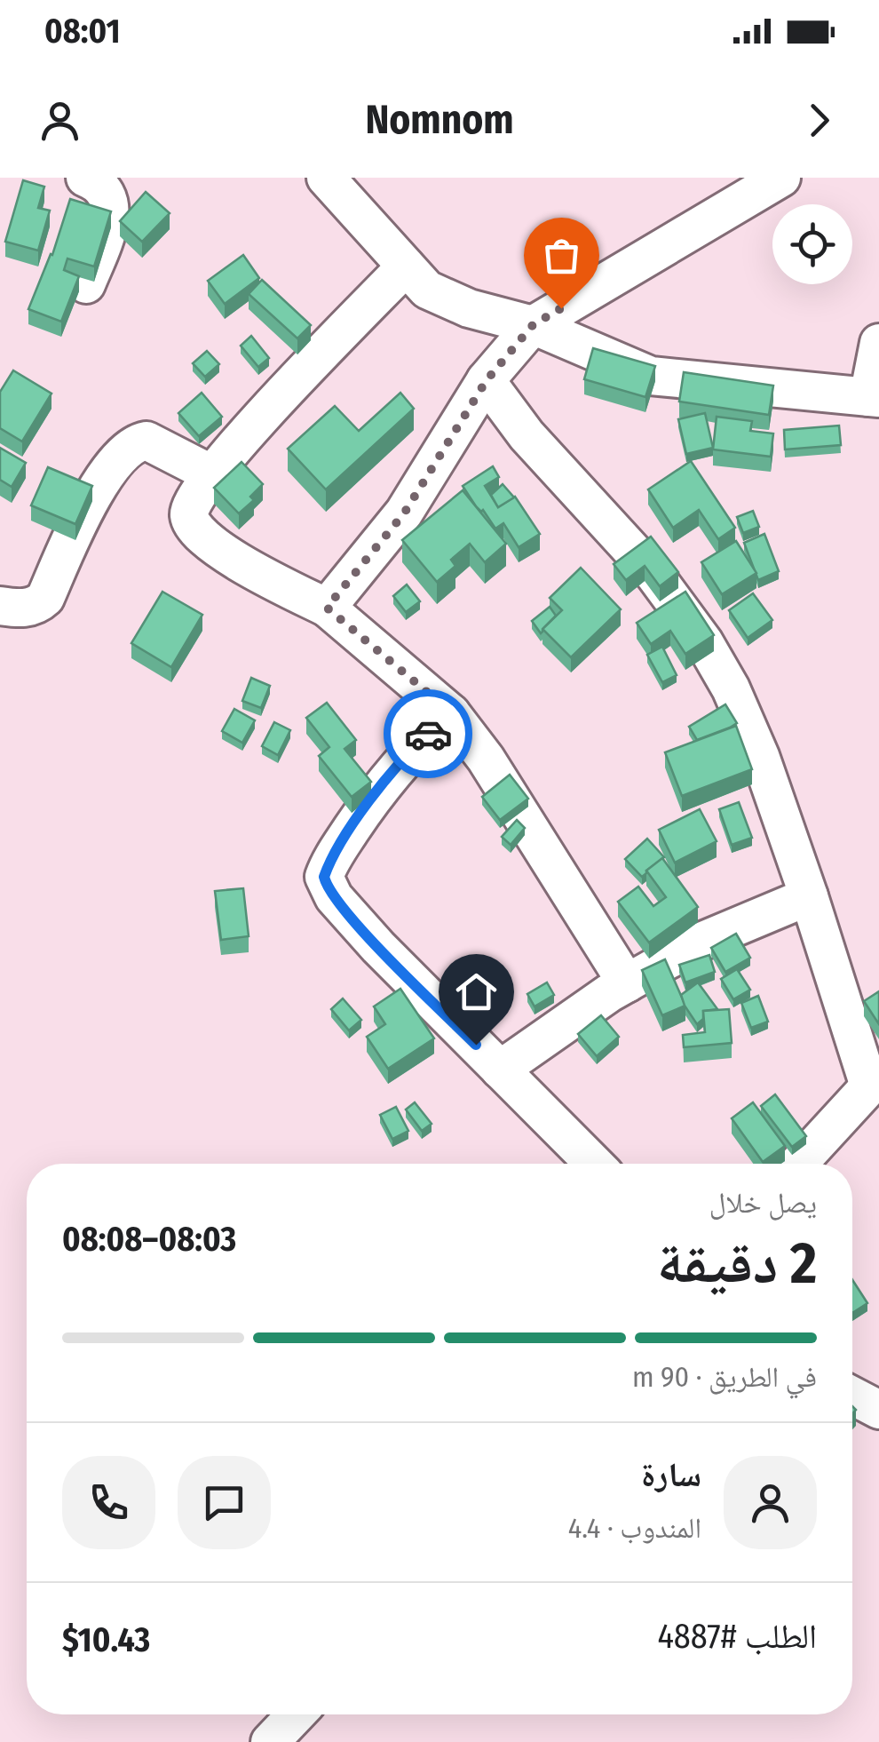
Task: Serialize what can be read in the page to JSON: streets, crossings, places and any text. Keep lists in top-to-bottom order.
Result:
{
  "page": {
    "status": "08:01",
    "header": "Nomnom",
    "heading": ["2 دقيقة", "يصل خلال", "08:03–08:08"],
    "panel": [
      "سارة",
      "المندوب · 4.4",
      "الطلب #4887",
      "$10.43"
    ],
    "bar": "في الطريق · 90 m"
  }
}
